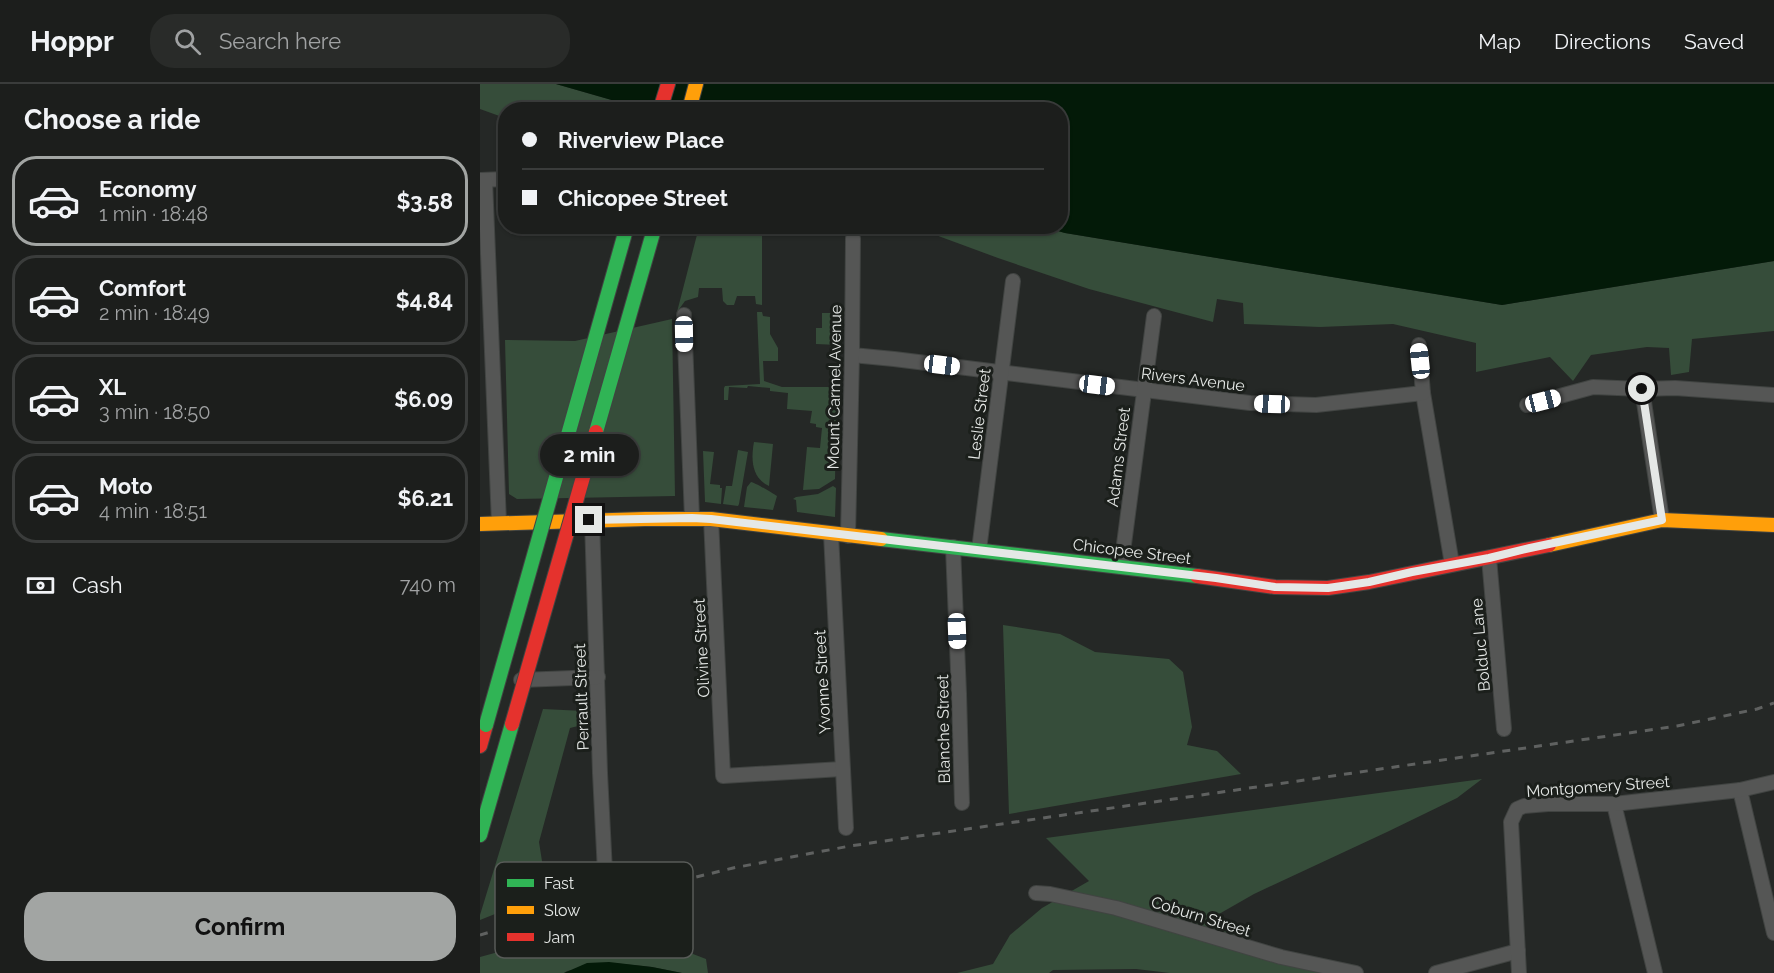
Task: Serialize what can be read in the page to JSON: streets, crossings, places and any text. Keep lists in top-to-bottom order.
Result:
{
  "streets": {
    "main road": ["Chicopee Street"],
    "street": [
      "Rivers Avenue",
      "Mount Carmel Avenue",
      "Leslie Street",
      "Adams Street",
      "Bolduc Lane",
      "Olivine Street",
      "Yvonne Street",
      "Perrault Street",
      "Blanche Street",
      "Montgomery Street",
      "Coburn Street"
    ]
  },
  "crossings": [
    ["Rivers Avenue", "Mount Carmel Avenue"],
    ["Rivers Avenue", "Leslie Street"],
    ["Rivers Avenue", "Adams Street"],
    ["Mount Carmel Avenue", "Chicopee Street"],
    ["Leslie Street", "Chicopee Street"],
    ["Adams Street", "Chicopee Street"],
    ["Chicopee Street", "Bolduc Lane"],
    ["Chicopee Street", "Olivine Street"],
    ["Chicopee Street", "Yvonne Street"],
    ["Chicopee Street", "Perrault Street"],
    ["Chicopee Street", "Blanche Street"],
    ["Olivine Street", "Yvonne Street"]
  ],
  "legend": ["Fast", "Slow", "Jam"],
  "page": {
    "header": "Hoppr",
    "search": "Search here",
    "nav": ["Map", "Directions", "Saved"],
    "heading": "Choose a ride",
    "banner": ["Riverview Place", "Chicopee Street"],
    "list": [
      {
        "name": "Economy",
        "note": "1 min · 18:48",
        "value": "$3.58"
      },
      {
        "name": "Comfort",
        "note": "2 min · 18:49",
        "value": "$4.84"
      },
      {
        "name": "XL",
        "note": "3 min · 18:50",
        "value": "$6.09"
      },
      {
        "name": "Moto",
        "note": "4 min · 18:51",
        "value": "$6.21"
      }
    ],
    "bubble": "2 min",
    "pay": ["Cash", "740 m"],
    "buttons": "Confirm"
  }
}
